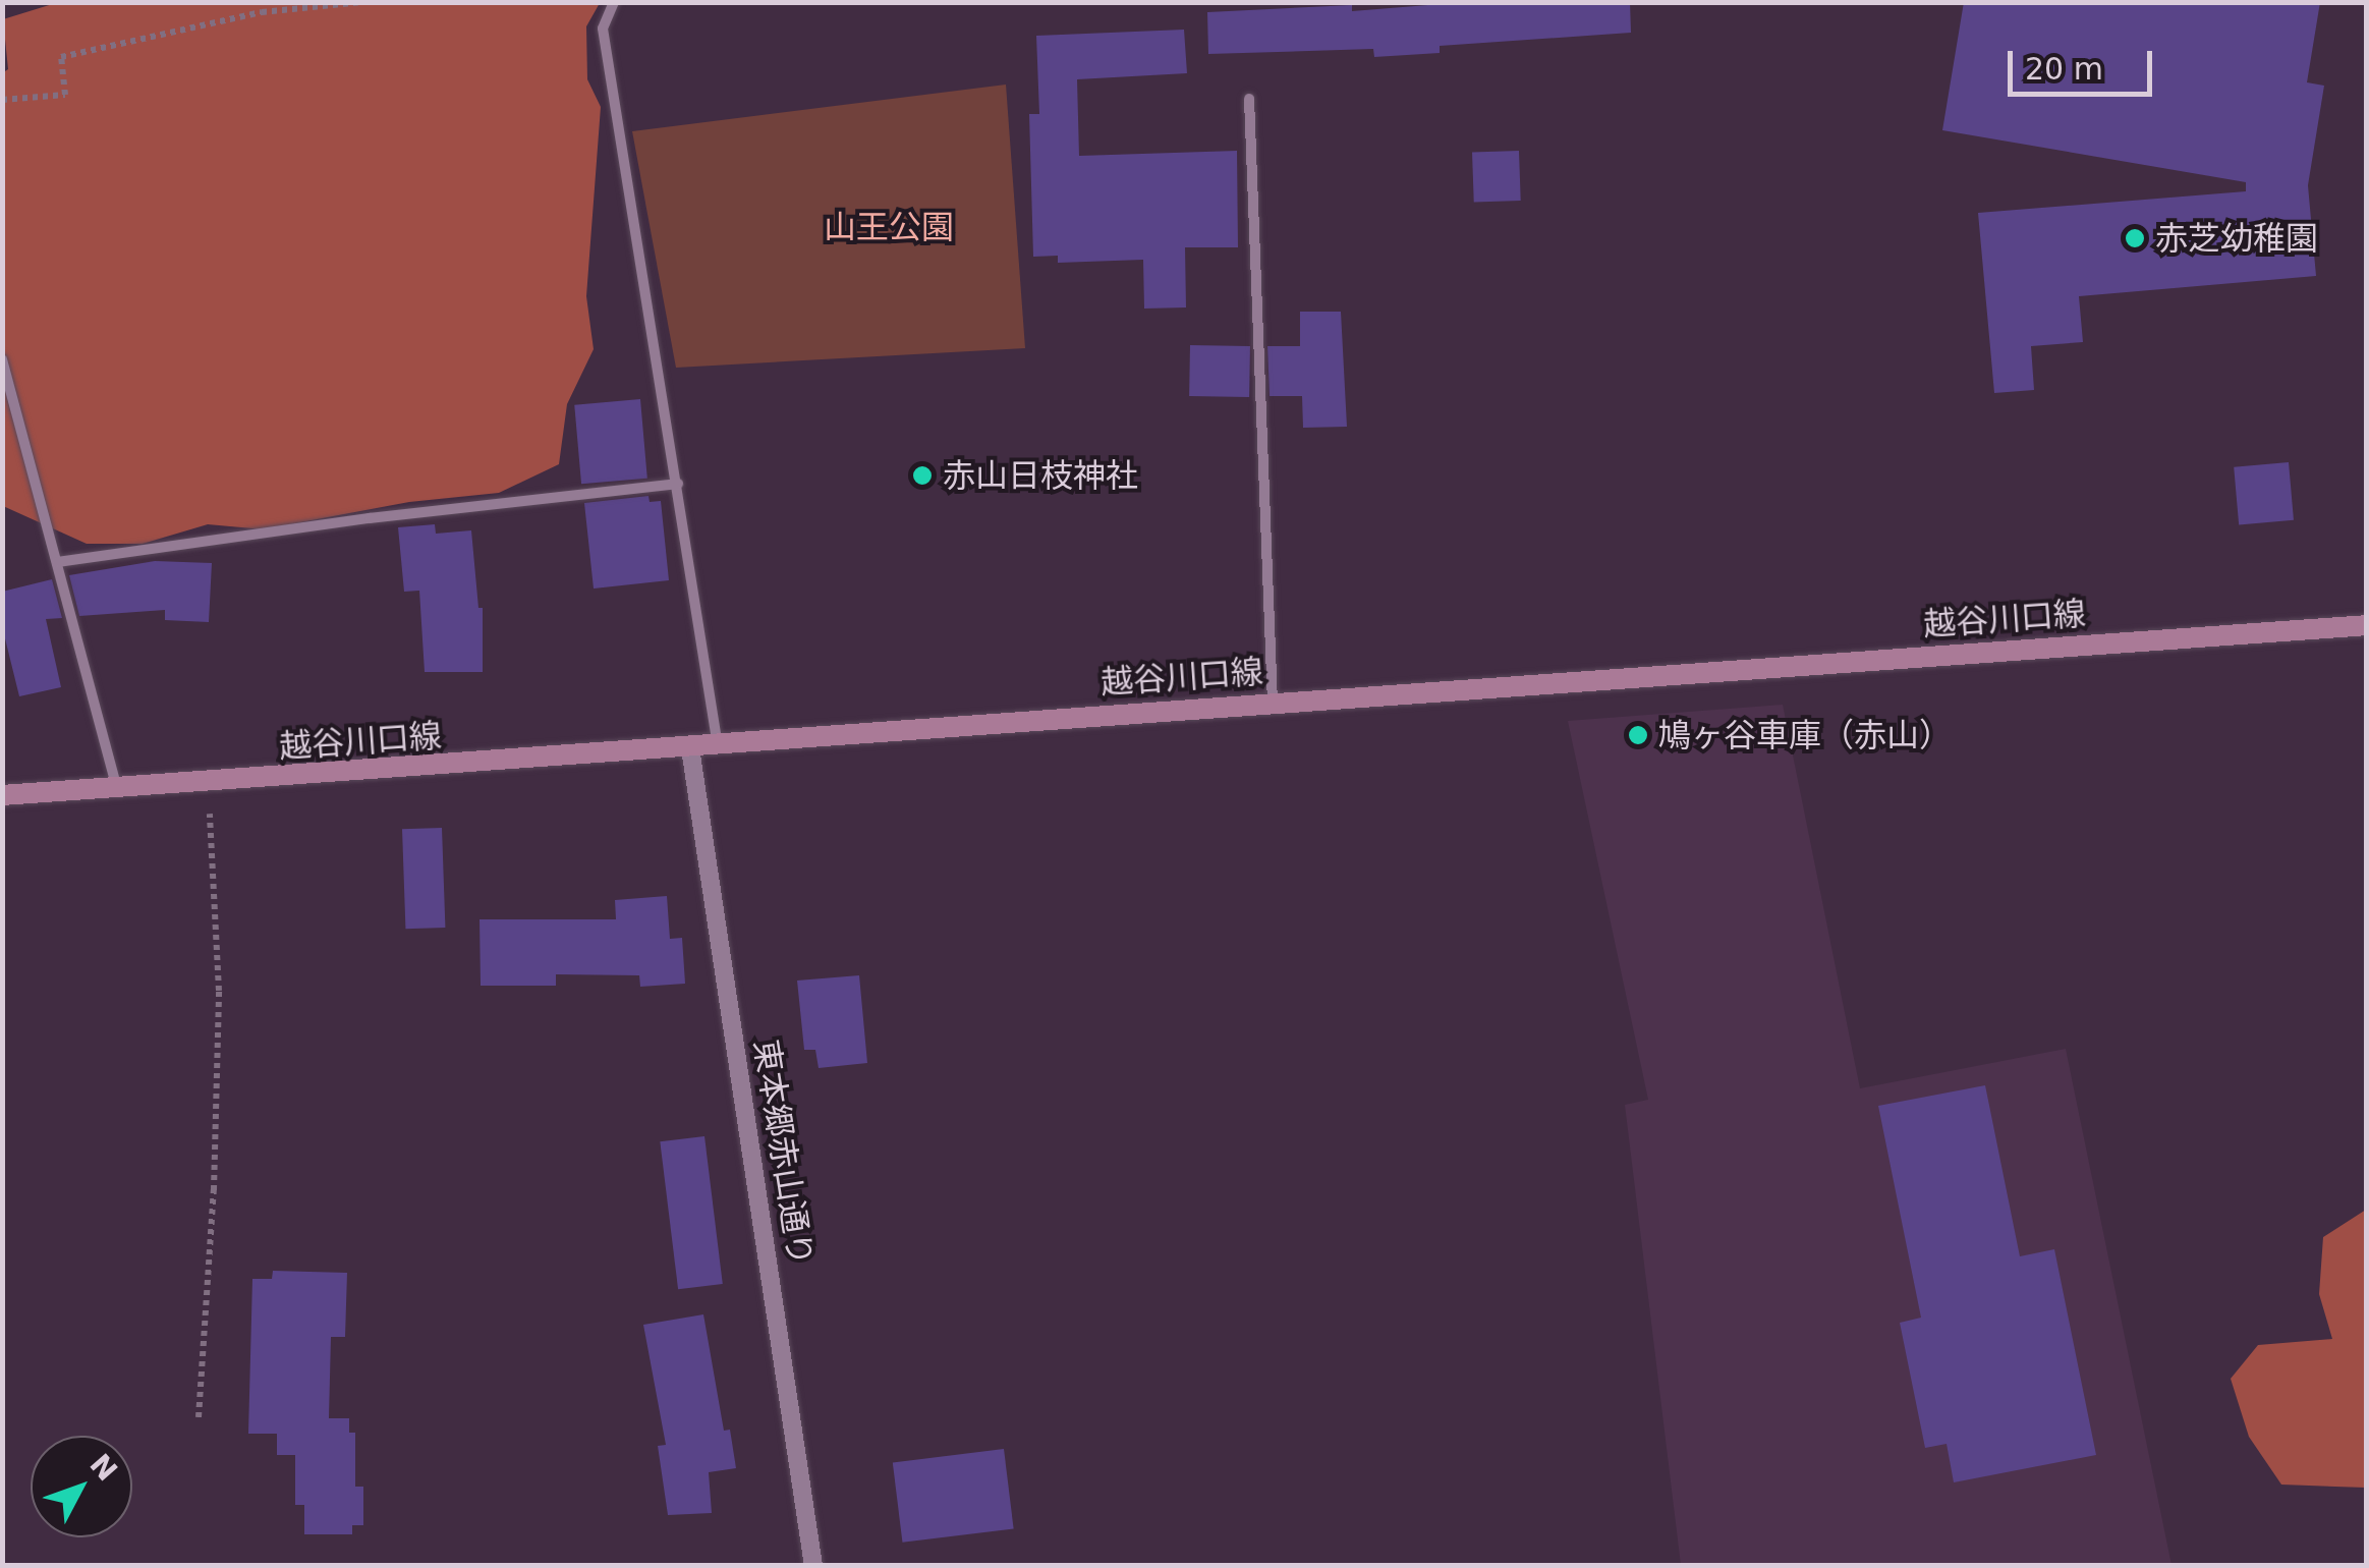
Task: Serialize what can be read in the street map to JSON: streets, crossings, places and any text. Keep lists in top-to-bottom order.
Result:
{
  "streets": {
    "main road": ["越谷川口線"],
    "street": ["東本郷赤山通り"]
  },
  "crossings": [
    ["越谷川口線", "東本郷赤山通り"]
  ],
  "parks": ["山王公園"],
  "places": ["赤芝幼稚園", "赤山日枝神社", "鳩ヶ谷車庫（赤山）"],
  "scale_bar": "20 m",
  "north": "top right"
}
